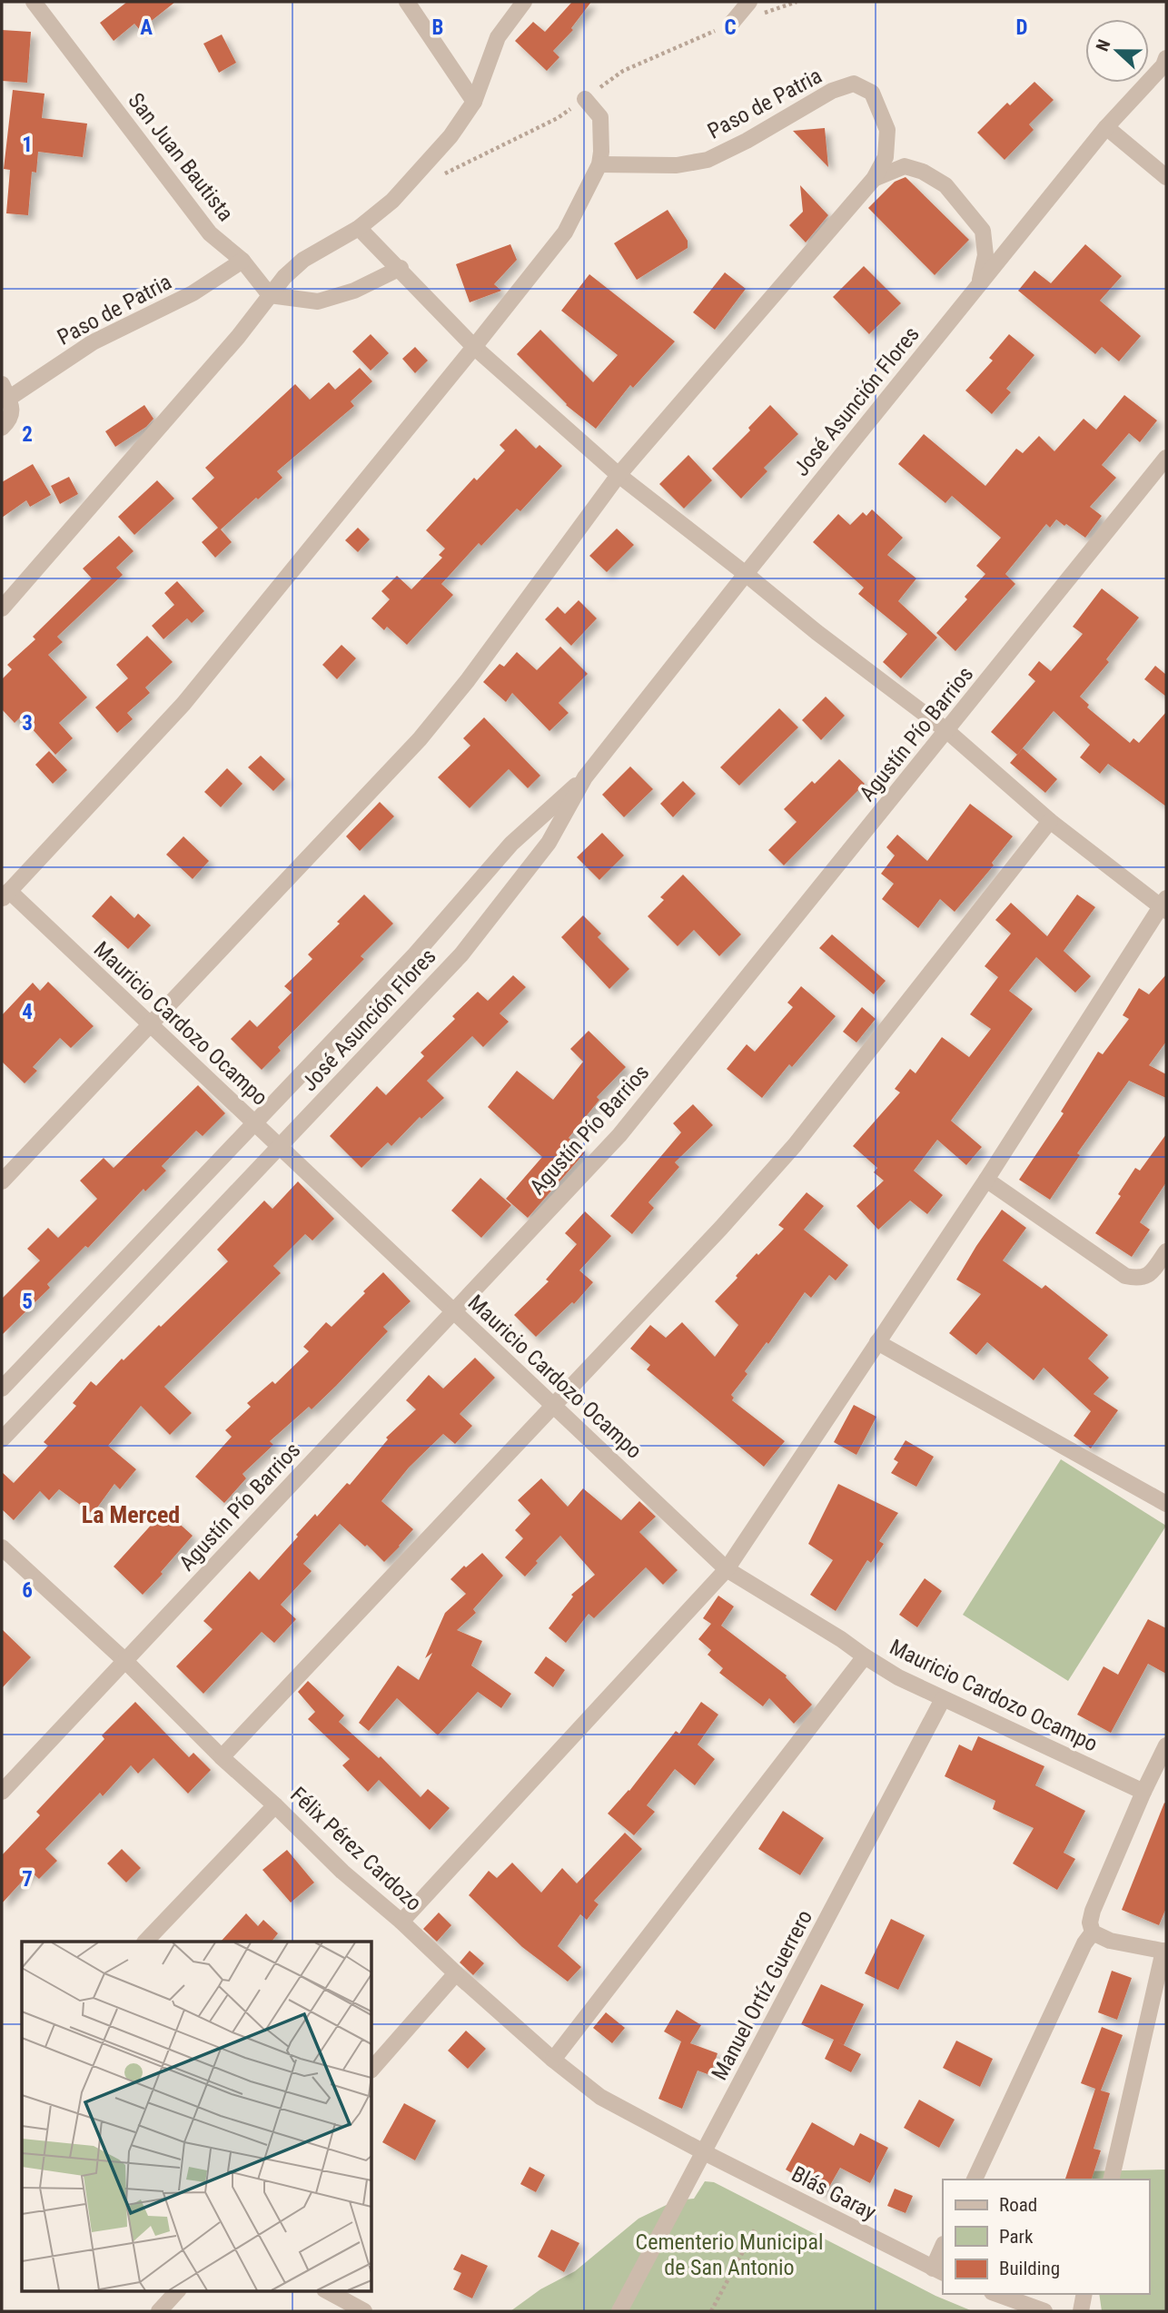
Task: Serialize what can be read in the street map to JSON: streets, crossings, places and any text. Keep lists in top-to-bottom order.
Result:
{
  "streets": {
    "street": [
      "Paso de Patria",
      "San Juan Bautista",
      "José Asunción Flores",
      "Agustín Pío Barrios",
      "Mauricio Cardozo Ocampo",
      "Félix Pérez Cardozo",
      "Manuel Ortíz Guerrero",
      "Blás Garay"
    ]
  },
  "crossings": [
    ["Paso de Patria", "San Juan Bautista"],
    ["José Asunción Flores", "Mauricio Cardozo Ocampo"],
    ["Agustín Pío Barrios", "Mauricio Cardozo Ocampo"],
    ["Agustín Pío Barrios", "Félix Pérez Cardozo"],
    ["Mauricio Cardozo Ocampo", "Manuel Ortíz Guerrero"],
    ["Félix Pérez Cardozo", "Manuel Ortíz Guerrero"],
    ["Félix Pérez Cardozo", "Blás Garay"],
    ["Manuel Ortíz Guerrero", "Blás Garay"]
  ],
  "districts": ["La Merced"],
  "parks": ["Cementerio Municipal de San Antonio"],
  "legend": ["Road", "Park", "Building"],
  "north": "left",
  "grid": {
    "columns": [
      "A",
      "B",
      "C",
      "D"
    ],
    "rows": [
      "1",
      "2",
      "3",
      "4",
      "5",
      "6",
      "7"
    ]
  }
}
